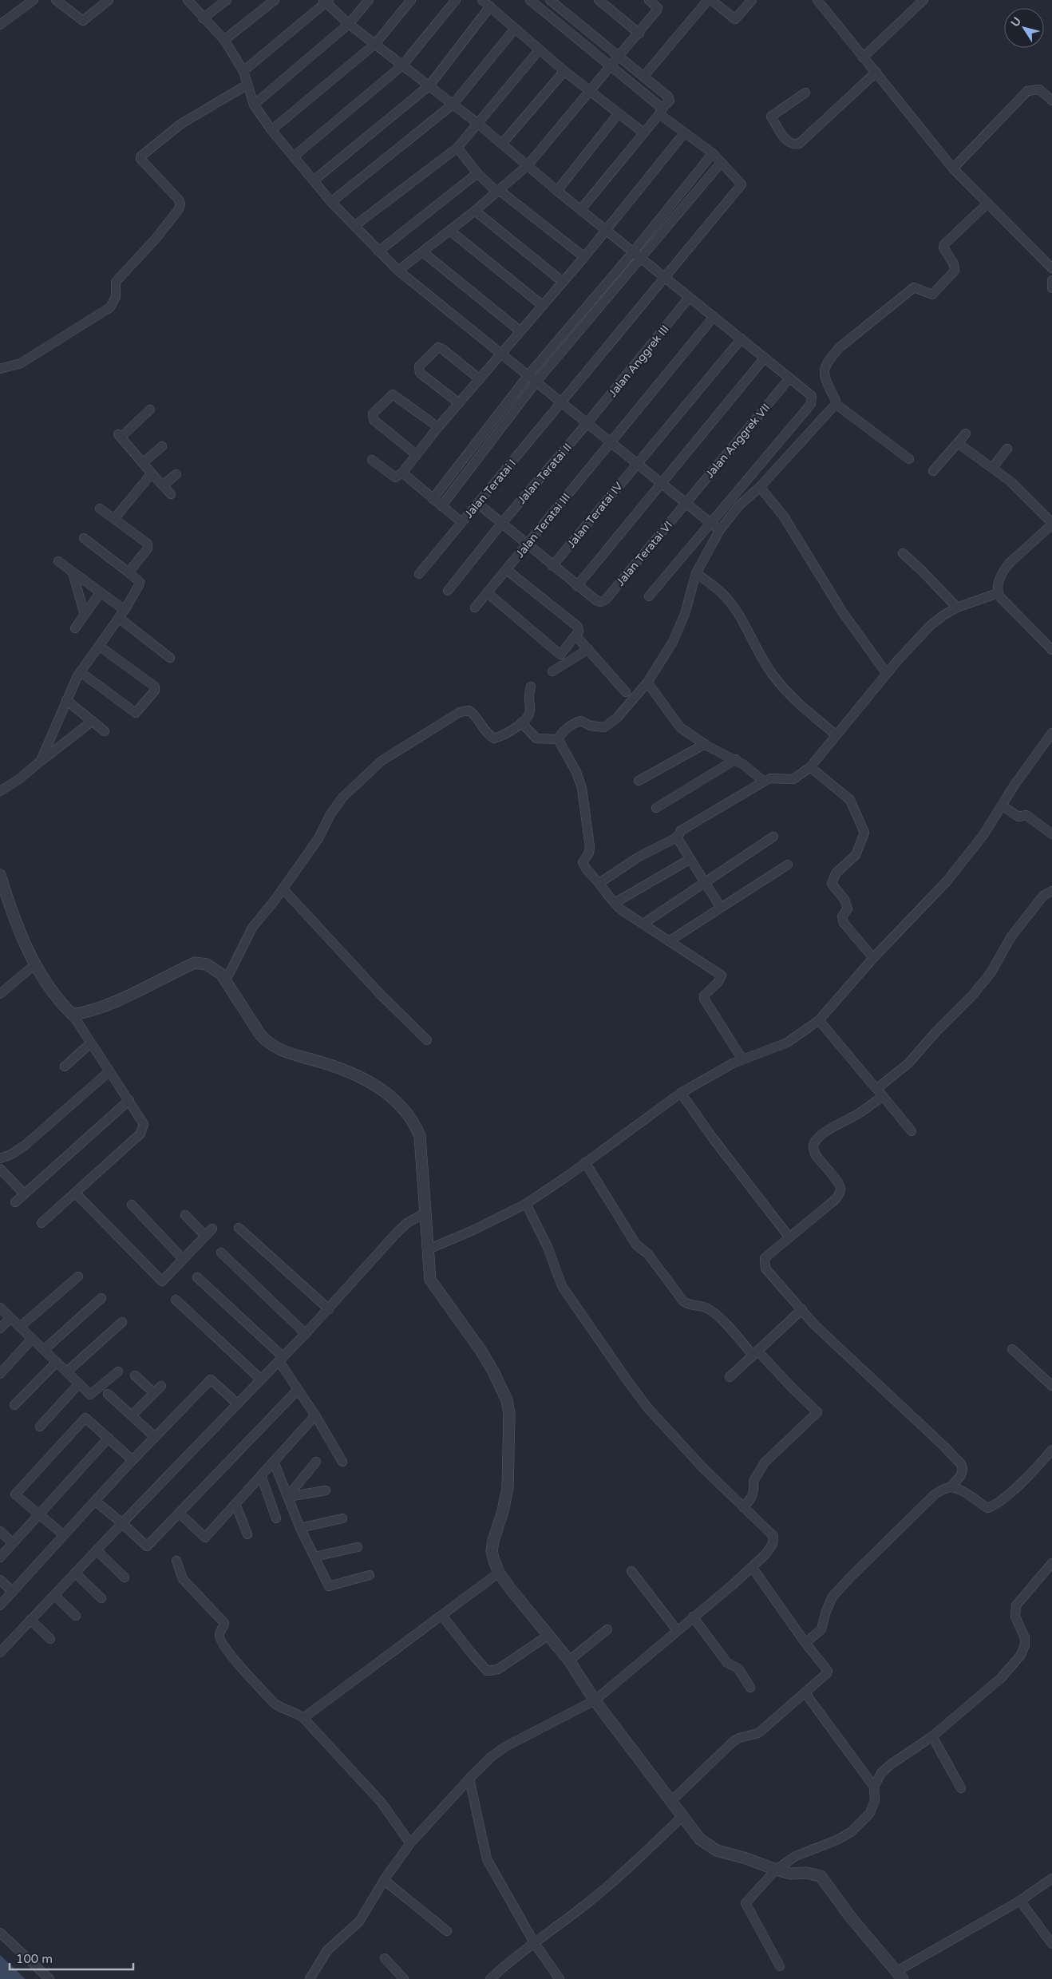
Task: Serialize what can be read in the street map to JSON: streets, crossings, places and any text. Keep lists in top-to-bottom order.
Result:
{
  "streets": {
    "street": [
      "Jalan Anggrek III",
      "Jalan Anggrek VII",
      "Jalan Teratai II",
      "Jalan Teratai I",
      "Jalan Teratai IV",
      "Jalan Teratai III",
      "Jalan Teratai VI"
    ]
  },
  "crossings": [
    ["Jalan Anggrek III", "Jalan Teratai II"],
    ["Jalan Anggrek VII", "Jalan Teratai VI"]
  ],
  "scale_bar": "100 m",
  "north": "top left"
}
